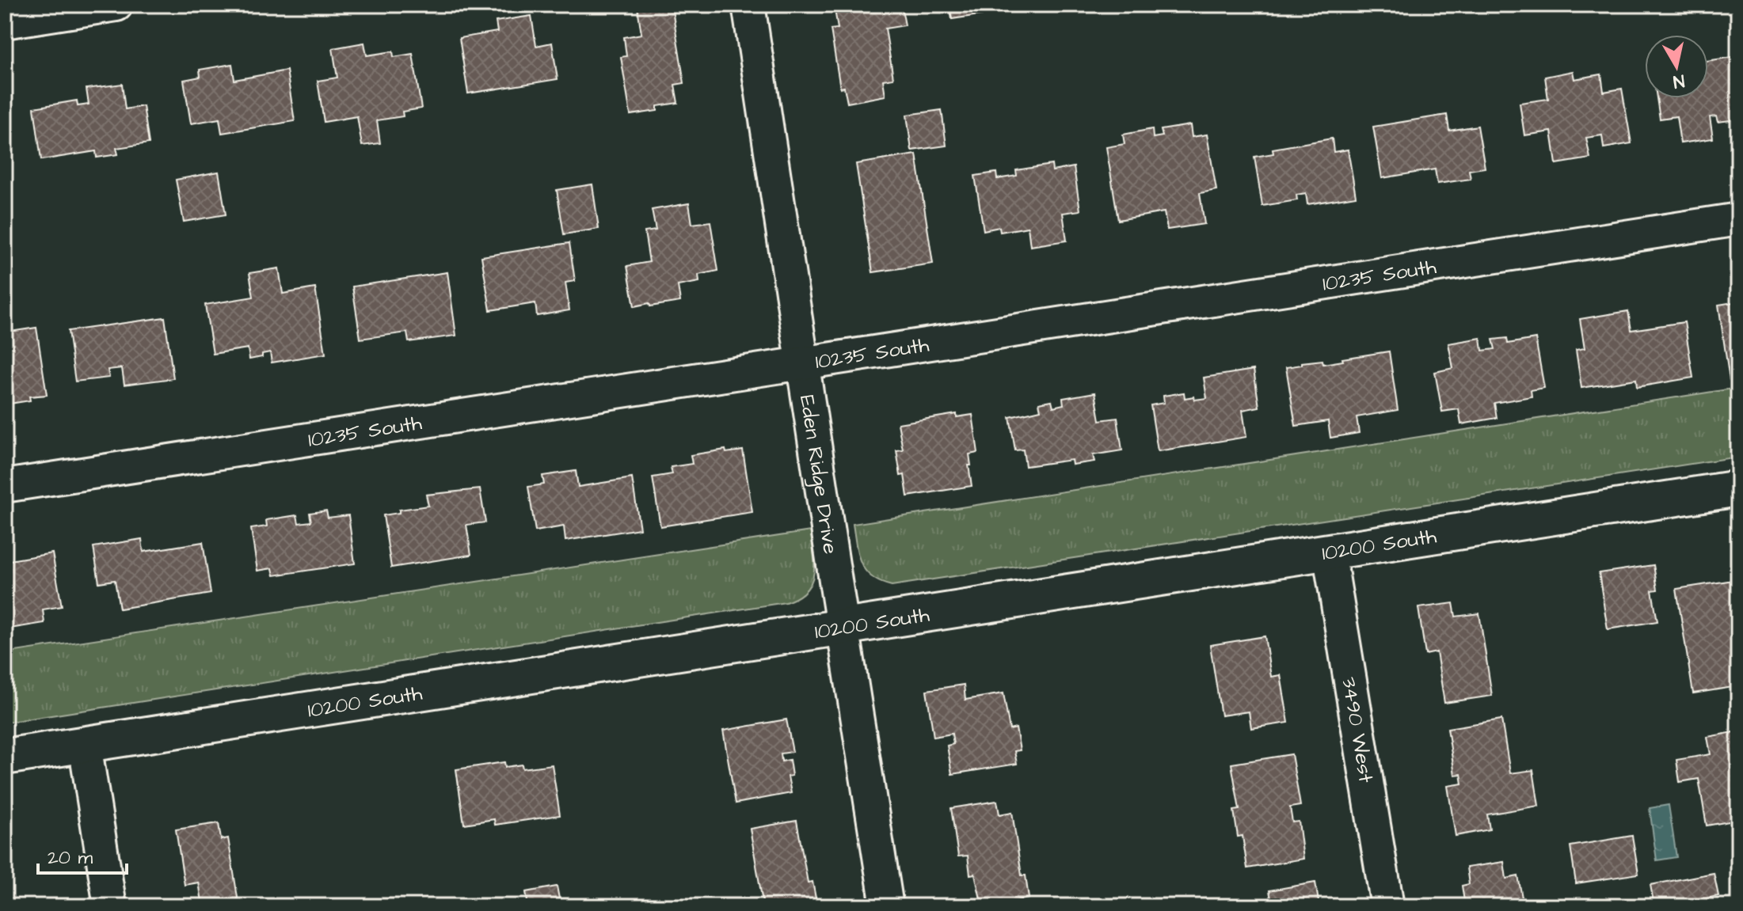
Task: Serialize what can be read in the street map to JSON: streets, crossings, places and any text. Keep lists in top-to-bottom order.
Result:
{
  "streets": {
    "street": [
      "10235 South",
      "Eden Ridge Drive",
      "10200 South",
      "3490 West"
    ]
  },
  "crossings": [
    ["10235 South", "Eden Ridge Drive"],
    ["Eden Ridge Drive", "10200 South"],
    ["10200 South", "3490 West"]
  ],
  "scale_bar": "20 m",
  "north": "bottom"
}
